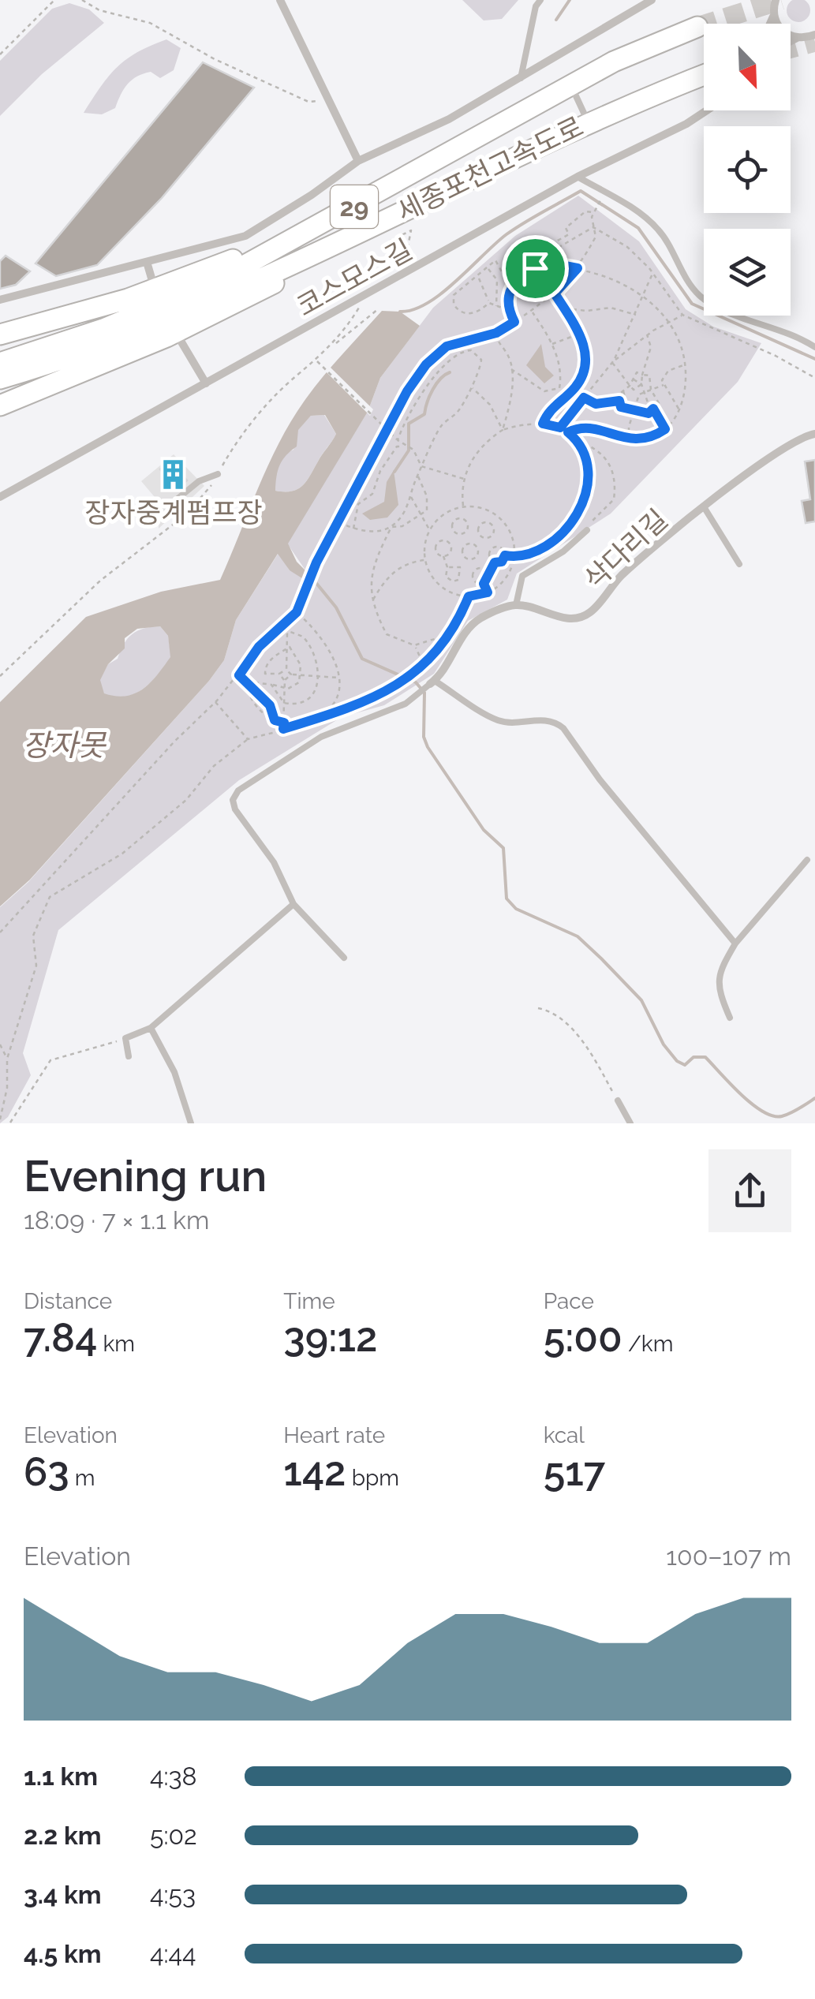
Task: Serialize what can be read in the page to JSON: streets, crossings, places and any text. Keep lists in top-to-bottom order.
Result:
{
  "streets": {
    "highway": ["세종포천고속도로", "29"],
    "street": ["코스모스길", "삭다리길"]
  },
  "water": ["장자못"],
  "places": {
    "building": ["장자중계펌프장"]
  },
  "north": "bottom right",
  "page": {
    "heading": ["Evening run", "18:09 · 7 × 1.1 km"],
    "stats": [
      ["Distance", "7.84 km"],
      ["Time", "39:12"],
      ["Pace", "5:00 /km"],
      ["Elevation", "63 m"],
      ["Heart rate", "142 bpm"],
      ["kcal", "517"]
    ],
    "chart": ["Elevation", "100–107 m"],
    "list": [
      {
        "name": "1.1 km",
        "note": "4:38"
      },
      {
        "name": "2.2 km",
        "note": "5:02"
      },
      {
        "name": "3.4 km",
        "note": "4:53"
      },
      {
        "name": "4.5 km",
        "note": "4:44"
      }
    ]
  }
}
